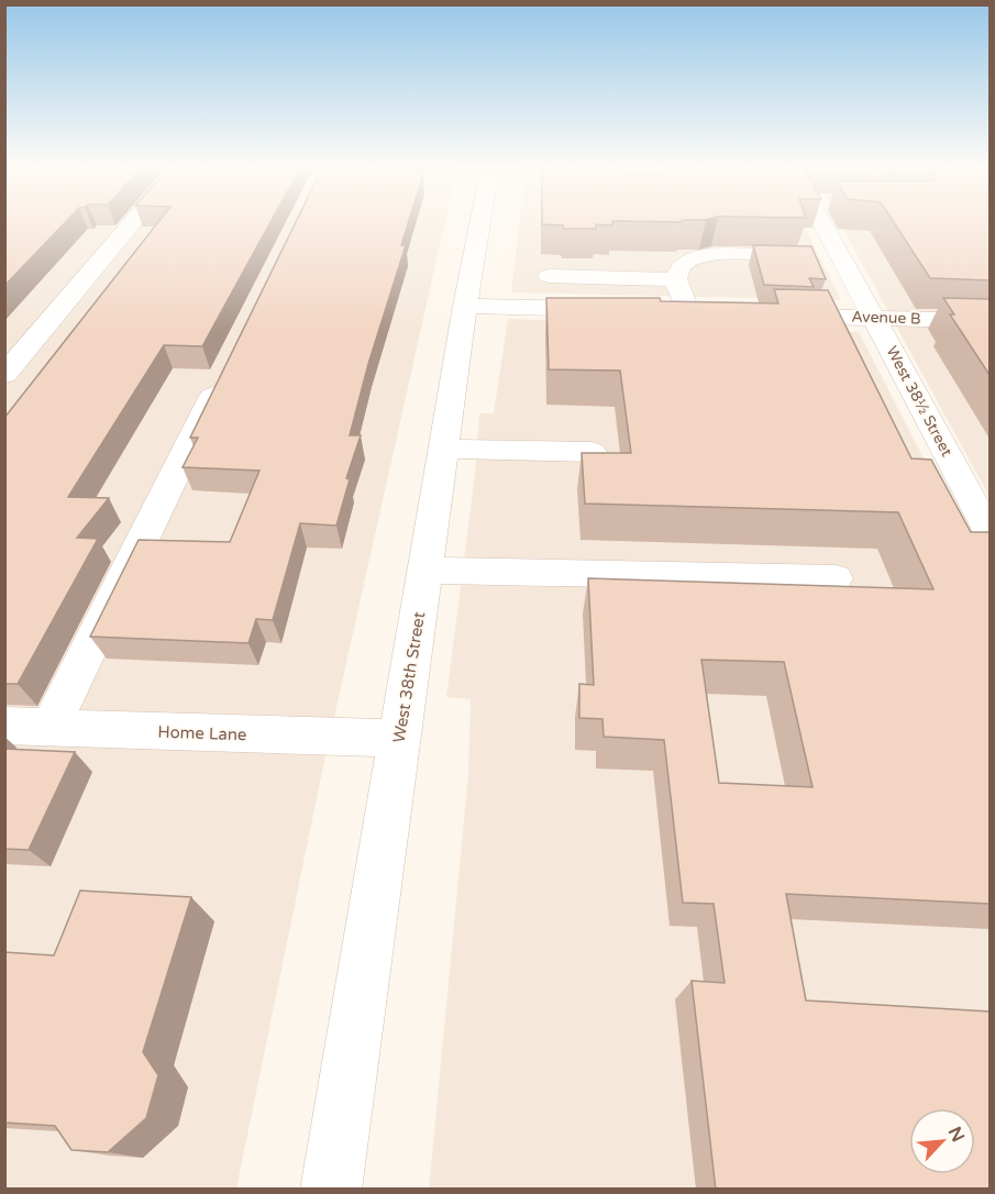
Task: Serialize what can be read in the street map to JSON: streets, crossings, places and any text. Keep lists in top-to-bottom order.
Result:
{
  "streets": {
    "street": [
      "Avenue B",
      "West 38½ Street",
      "West 38th Street",
      "Home Lane"
    ]
  },
  "crossings": [
    ["Avenue B", "West 38½ Street"],
    ["West 38th Street", "Home Lane"]
  ],
  "north": "top right"
}
